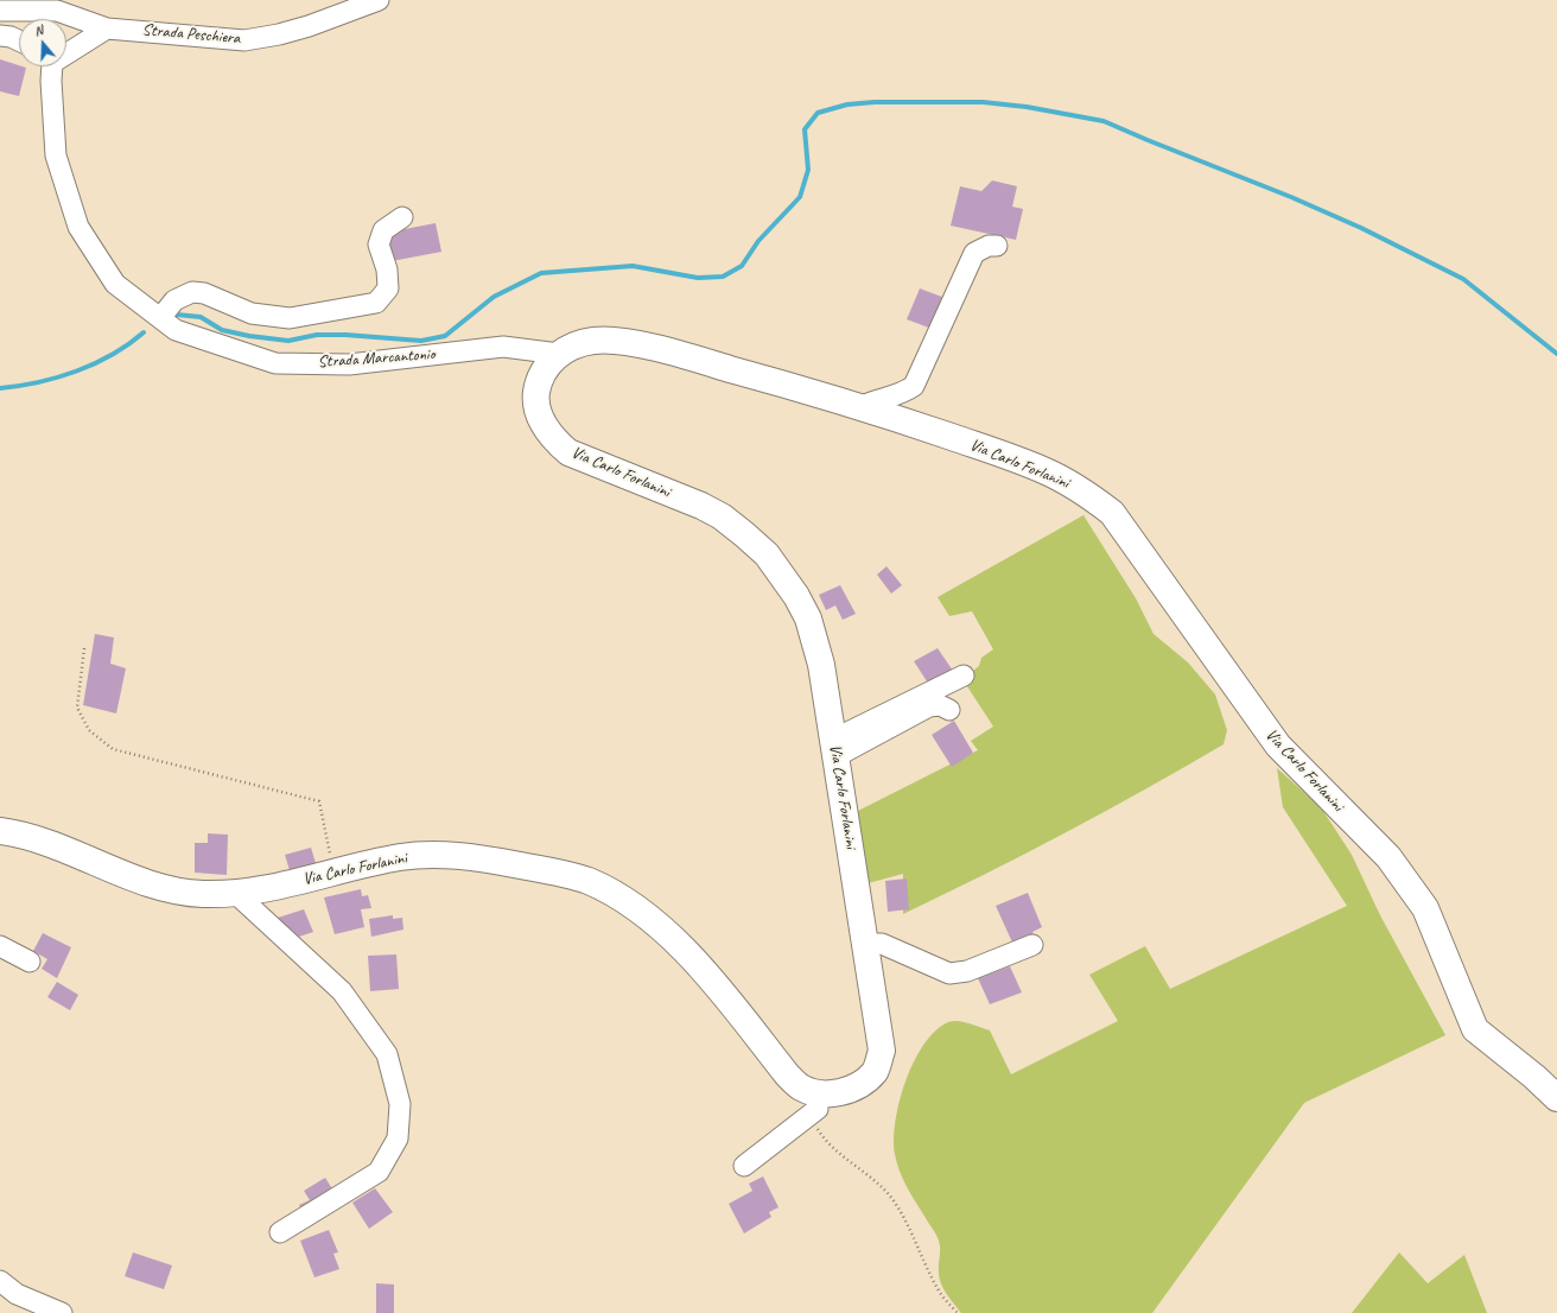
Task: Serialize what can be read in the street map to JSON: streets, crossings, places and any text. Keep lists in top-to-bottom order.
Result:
{
  "streets": {
    "main road": ["Via Carlo Forlanini"],
    "street": ["Strada Peschiera", "Strada Marcantonio"]
  },
  "crossings": [
    ["Strada Peschiera", "Strada Marcantonio"],
    ["Strada Marcantonio", "Via Carlo Forlanini"]
  ],
  "north": "top"
}
